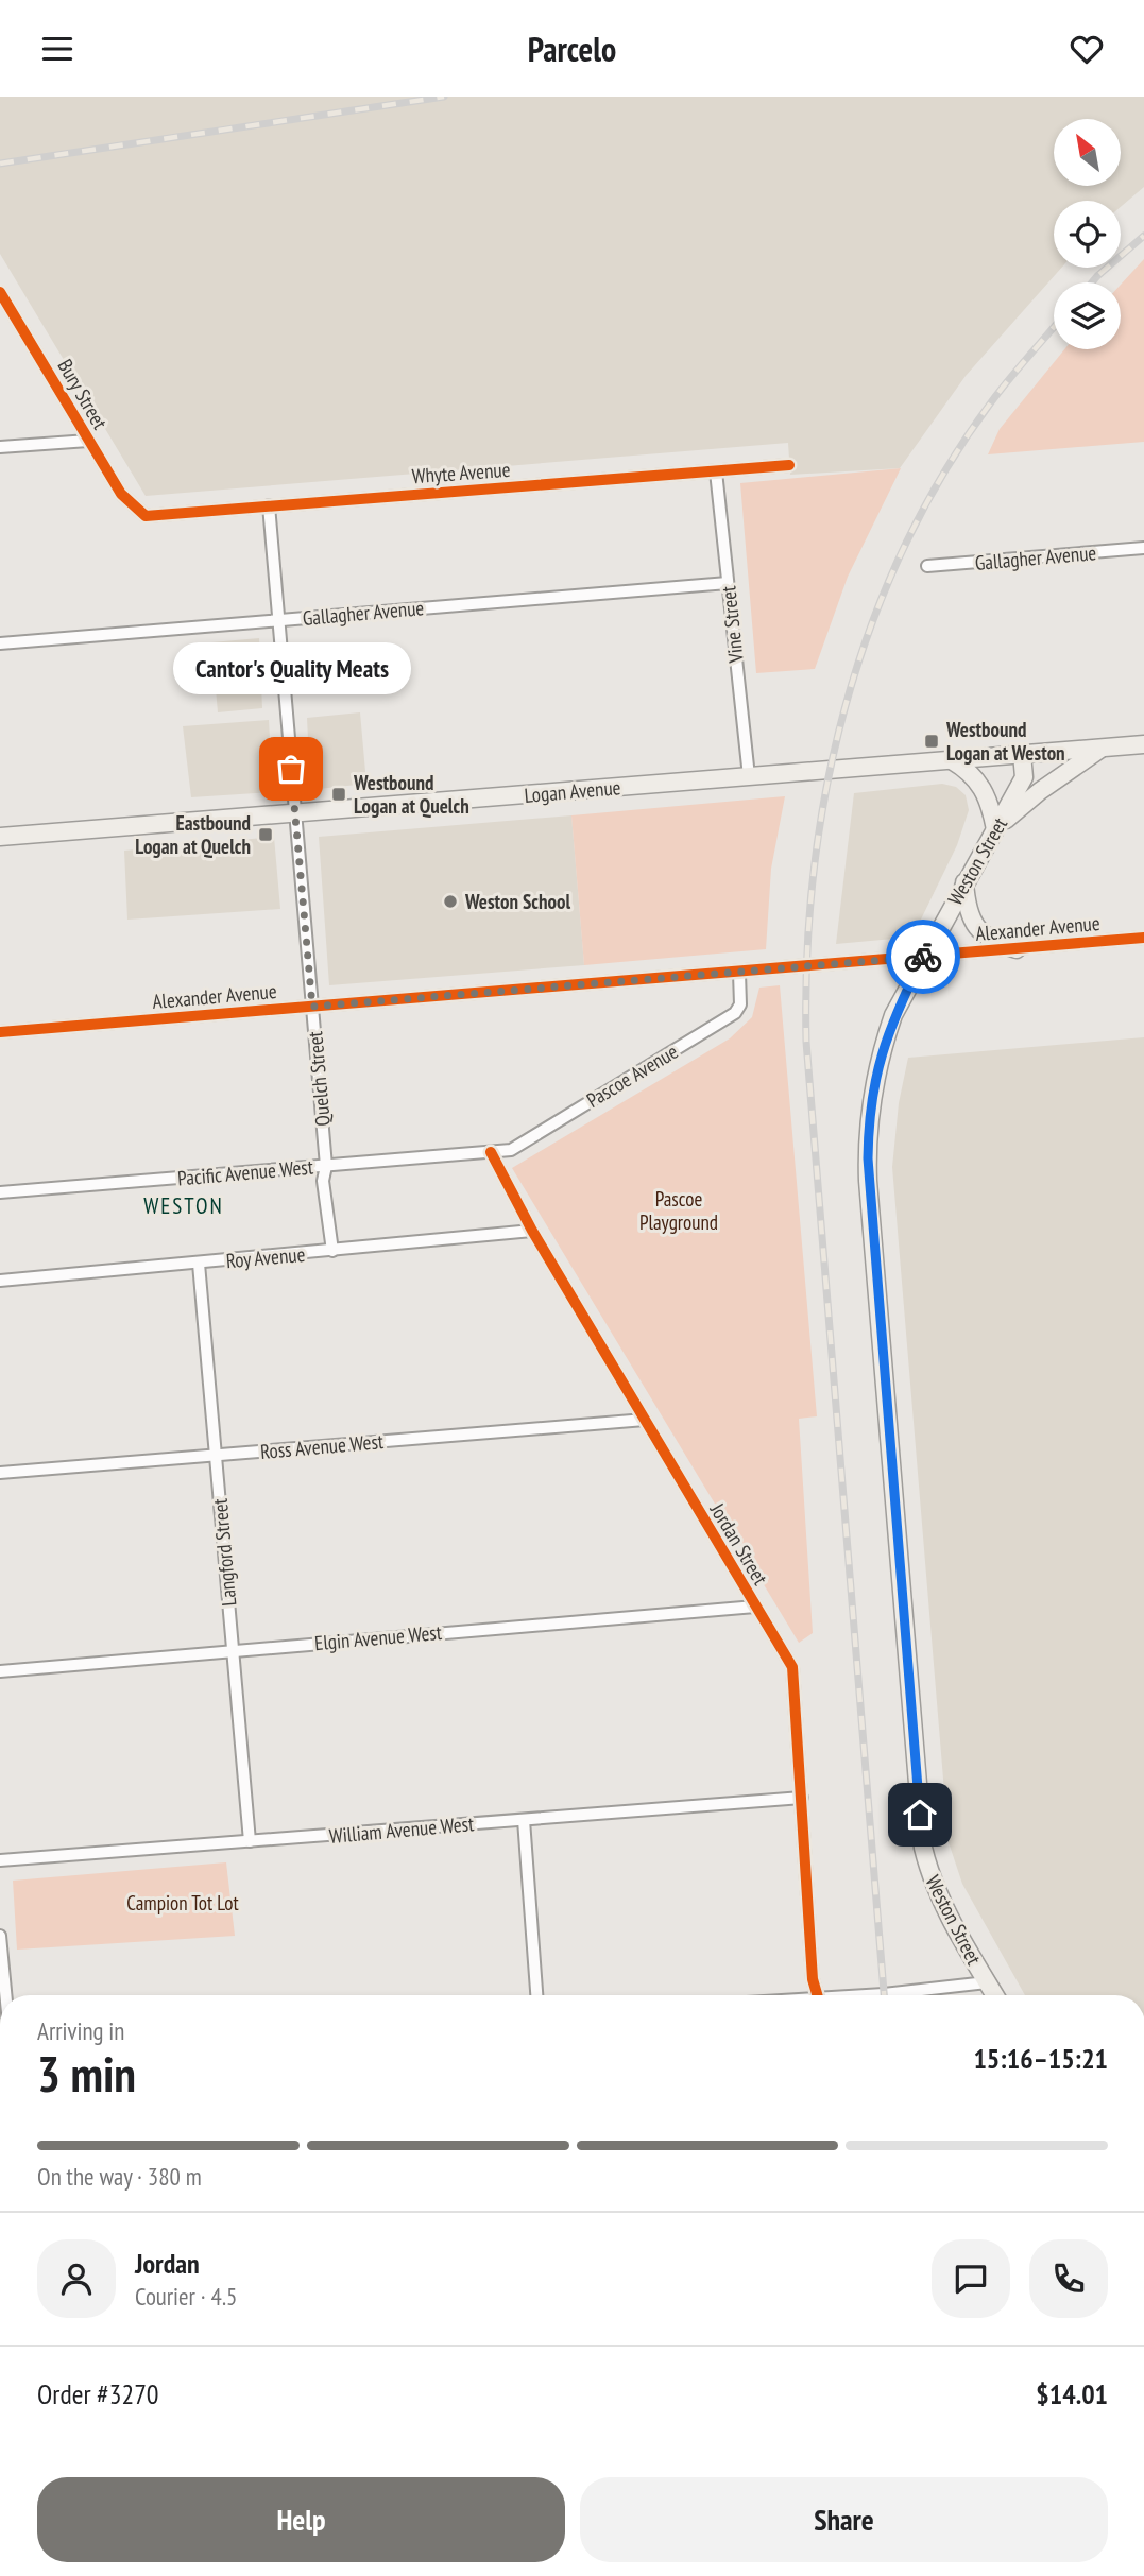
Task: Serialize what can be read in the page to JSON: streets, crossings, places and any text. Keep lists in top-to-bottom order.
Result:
{
  "streets": {
    "main road": ["Logan Avenue", "Weston Street"],
    "street": [
      "Bury Street",
      "Whyte Avenue",
      "Gallagher Avenue",
      "Vine Street",
      "Alexander Avenue",
      "Pascoe Avenue",
      "Quelch Street",
      "Pacific Avenue West",
      "Roy Avenue",
      "Ross Avenue West",
      "Jordan Street",
      "Langford Street",
      "Elgin Avenue West",
      "William Avenue West"
    ]
  },
  "crossings": [
    ["Bury Street", "Whyte Avenue"],
    ["Whyte Avenue", "Vine Street"],
    ["Whyte Avenue", "Quelch Street"],
    ["Gallagher Avenue", "Vine Street"],
    ["Gallagher Avenue", "Quelch Street"],
    ["Vine Street", "Logan Avenue"],
    ["Logan Avenue", "Weston Street"],
    ["Logan Avenue", "Quelch Street"],
    ["Weston Street", "Alexander Avenue"],
    ["Alexander Avenue", "Pascoe Avenue"],
    ["Alexander Avenue", "Quelch Street"],
    ["Pascoe Avenue", "Pacific Avenue West"],
    ["Pascoe Avenue", "Jordan Street"],
    ["Quelch Street", "Pacific Avenue West"],
    ["Quelch Street", "Roy Avenue"],
    ["Pacific Avenue West", "Jordan Street"],
    ["Roy Avenue", "Jordan Street"],
    ["Roy Avenue", "Langford Street"],
    ["Ross Avenue West", "Jordan Street"],
    ["Ross Avenue West", "Langford Street"],
    ["Jordan Street", "Elgin Avenue West"],
    ["Jordan Street", "William Avenue West"],
    ["Langford Street", "Elgin Avenue West"],
    ["Langford Street", "William Avenue West"]
  ],
  "districts": ["WESTON"],
  "parks": ["Pascoe Playground", "Campion Tot Lot"],
  "places": {
    "transit": ["Westbound Logan at Weston", "Westbound Logan at Quelch", "Eastbound Logan at Quelch"],
    "other": ["Cantor's Quality Meats", "Weston School"]
  },
  "north": "top left",
  "page": {
    "header": "Parcelo",
    "bubble": "Cantor's Quality Meats",
    "heading": ["3 min", "Arriving in", "15:16–15:21"],
    "panel": [
      "Jordan",
      "Courier · 4.5",
      "Order #3270",
      "$14.01"
    ],
    "bar": "On the way · 380 m",
    "buttons": ["Help", "Share"]
  }
}
